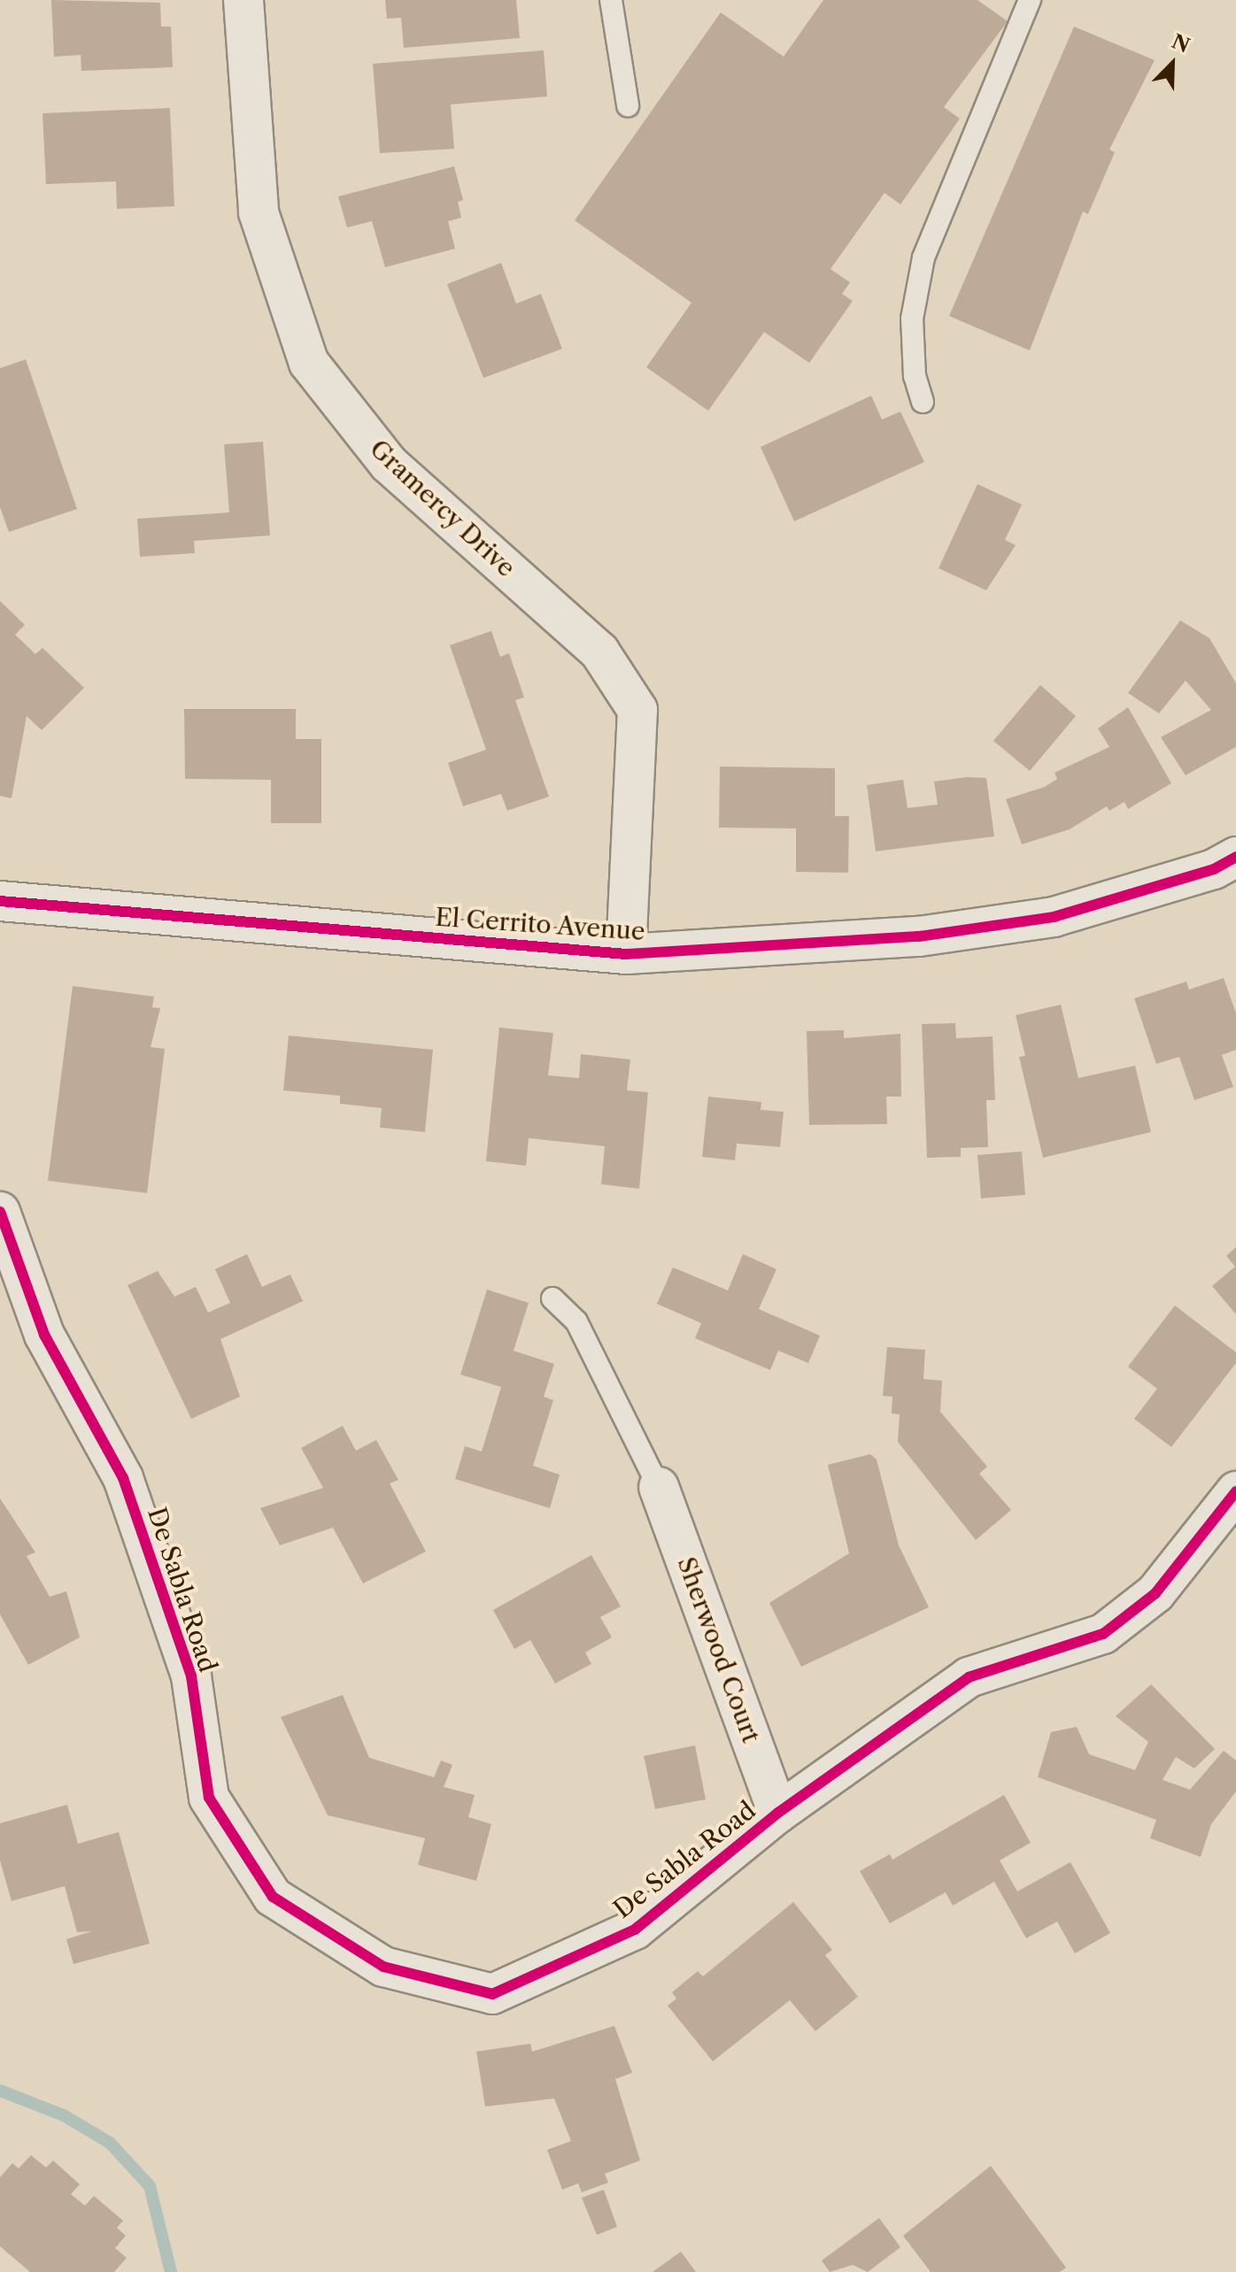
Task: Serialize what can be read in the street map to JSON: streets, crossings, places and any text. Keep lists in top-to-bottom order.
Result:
{
  "streets": {
    "street": [
      "Gramercy Drive",
      "El Cerrito Avenue",
      "De Sabla Road",
      "Sherwood Court"
    ]
  },
  "crossings": [
    ["Gramercy Drive", "El Cerrito Avenue"],
    ["De Sabla Road", "Sherwood Court"]
  ],
  "north": "top right"
}
